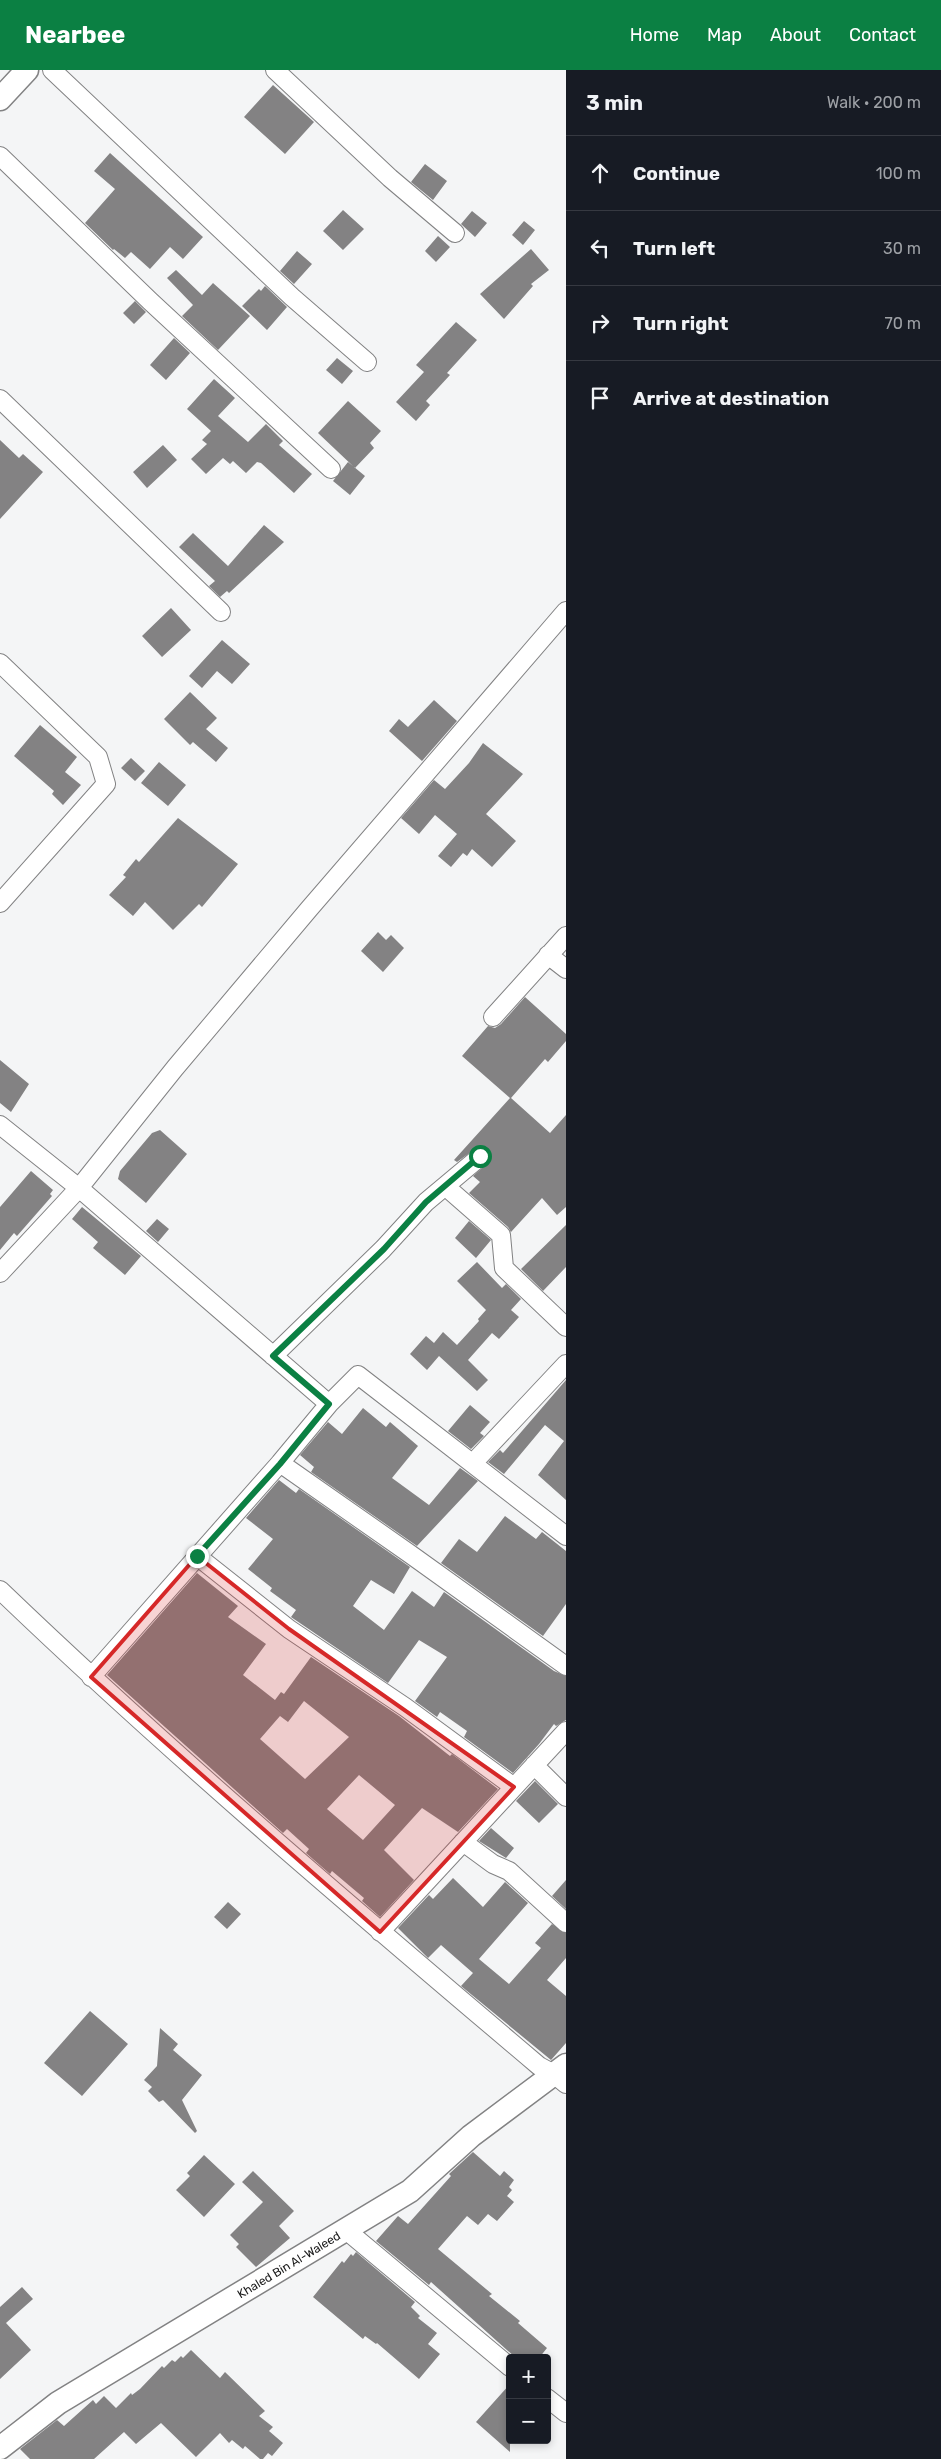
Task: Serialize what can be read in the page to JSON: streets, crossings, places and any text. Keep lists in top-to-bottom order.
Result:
{
  "streets": {
    "street": ["Khaled Bin Al-Waleed"]
  },
  "page": {
    "header": "Nearbee",
    "nav": [
      "Home",
      "Map",
      "About",
      "Contact"
    ],
    "heading": ["3 min", "Walk · 200 m"],
    "list": [
      ["Continue", "100 m"],
      ["Turn left", "30 m"],
      ["Turn right", "70 m"],
      "Arrive at destination"
    ],
    "map_buttons": ["+", "−"]
  }
}
